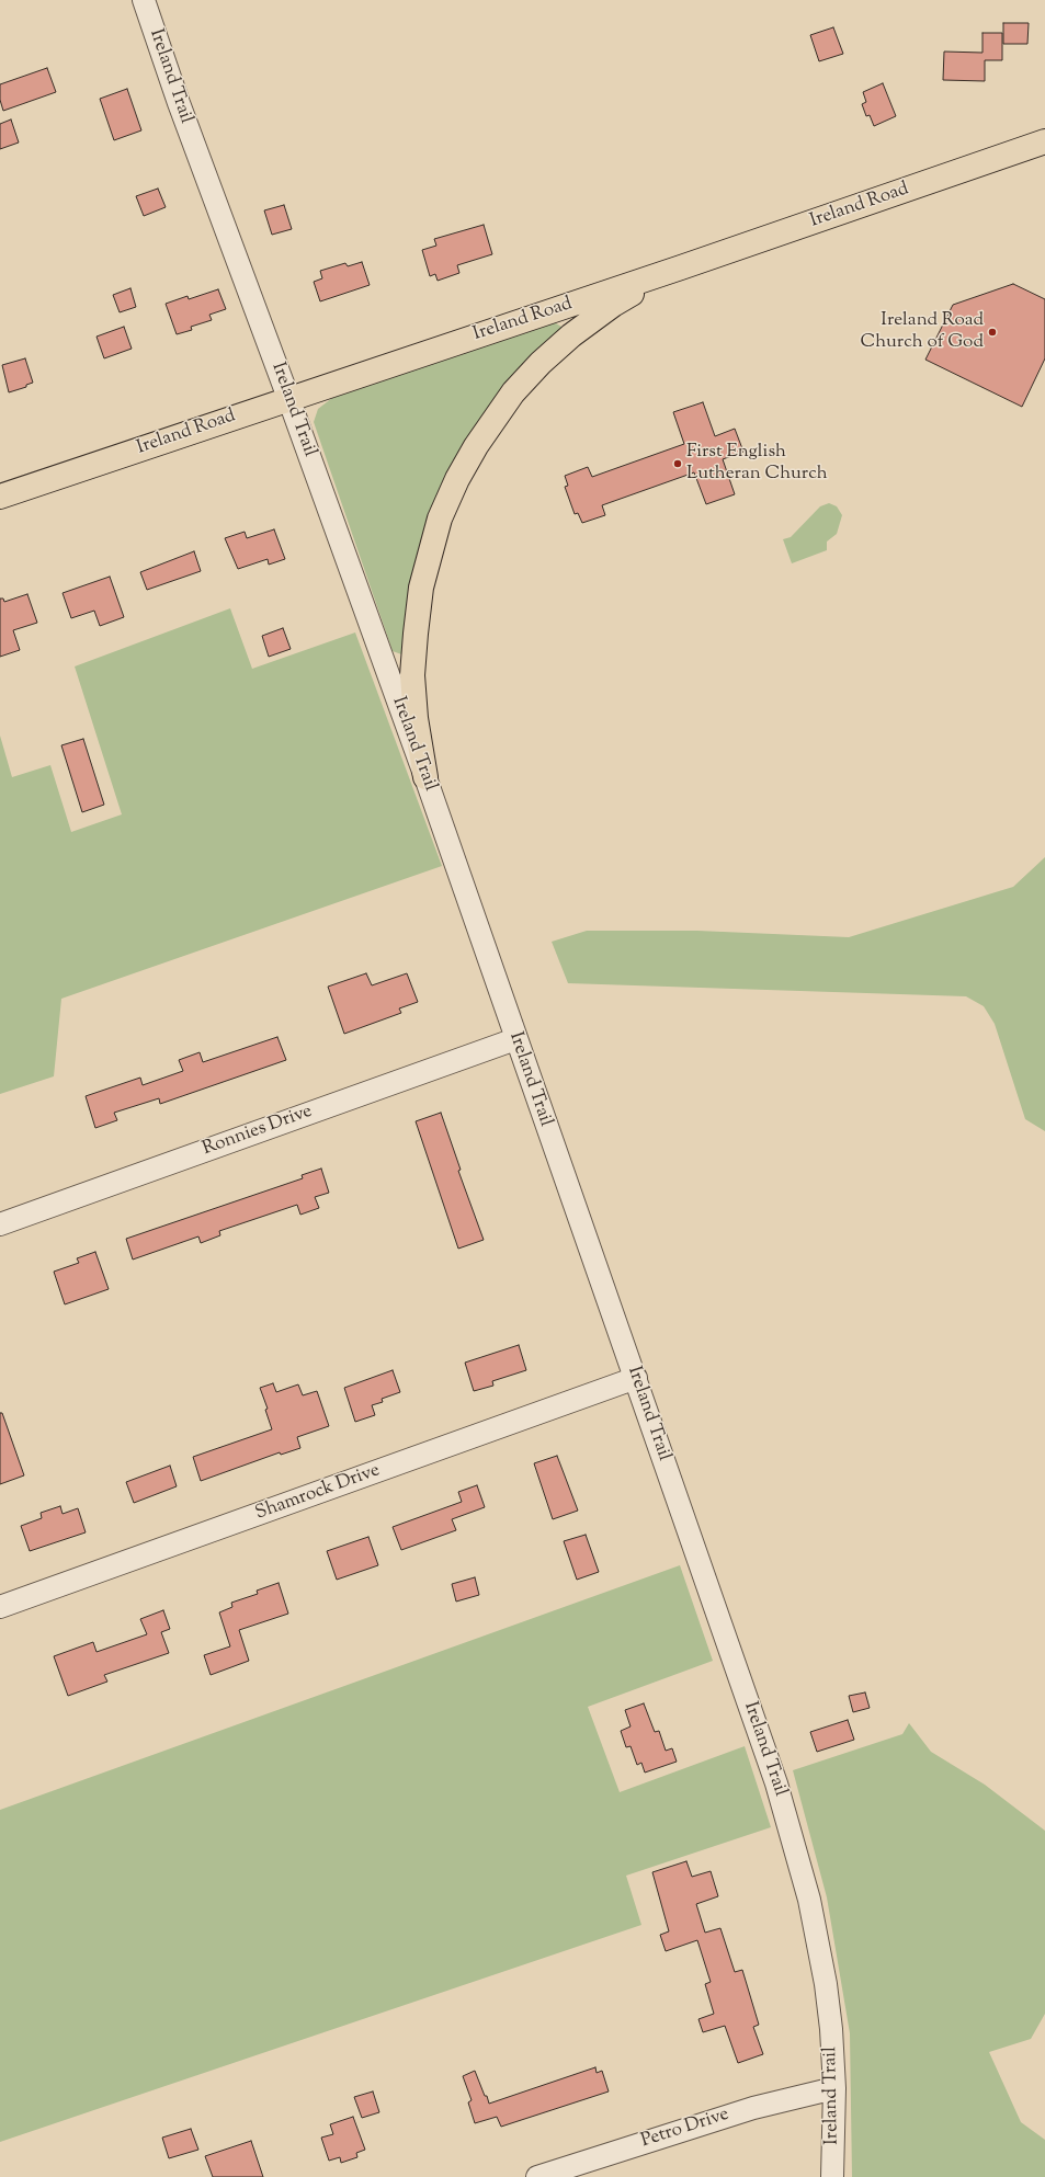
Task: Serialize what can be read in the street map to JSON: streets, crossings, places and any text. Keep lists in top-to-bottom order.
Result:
{
  "streets": {
    "main road": ["Ireland Road"],
    "street": [
      "Ireland Trail",
      "Ronnies Drive",
      "Shamrock Drive",
      "Petro Drive"
    ]
  },
  "crossings": [
    ["Ireland Trail", "Ireland Road"],
    ["Ireland Trail", "Ronnies Drive"],
    ["Ireland Trail", "Shamrock Drive"],
    ["Ireland Trail", "Petro Drive"]
  ],
  "places": ["Ireland Road Church of God", "First English Lutheran Church"]
}
